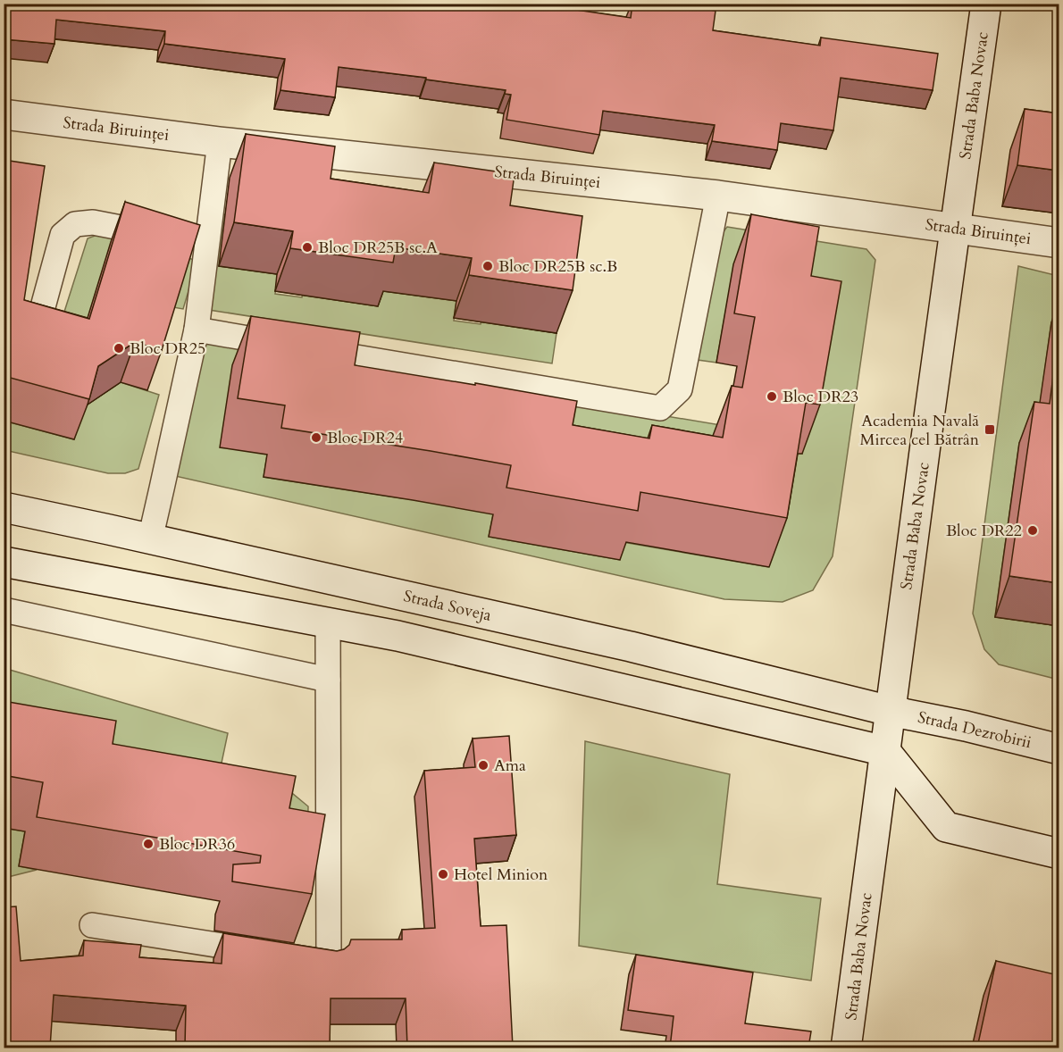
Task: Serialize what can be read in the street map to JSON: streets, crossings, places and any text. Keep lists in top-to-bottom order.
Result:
{
  "streets": {
    "main road": [
      "Strada Baba Novac",
      "Strada Biruinței",
      "Strada Soveja",
      "Strada Dezrobirii"
    ]
  },
  "crossings": [
    ["Strada Baba Novac", "Strada Biruinței"],
    ["Strada Baba Novac", "Strada Soveja"],
    ["Strada Baba Novac", "Strada Dezrobirii"],
    ["Strada Soveja", "Strada Dezrobirii"]
  ],
  "places": {
    "other": [
      "Bloc DR25B sc.A",
      "Bloc DR25B sc.B",
      "Bloc DR25",
      "Bloc DR23",
      "Bloc DR24",
      "Bloc DR22",
      "Ama",
      "Bloc DR36",
      "Hotel Minion"
    ],
    "transit": ["Academia Navală Mircea cel Bătrân"]
  }
}
